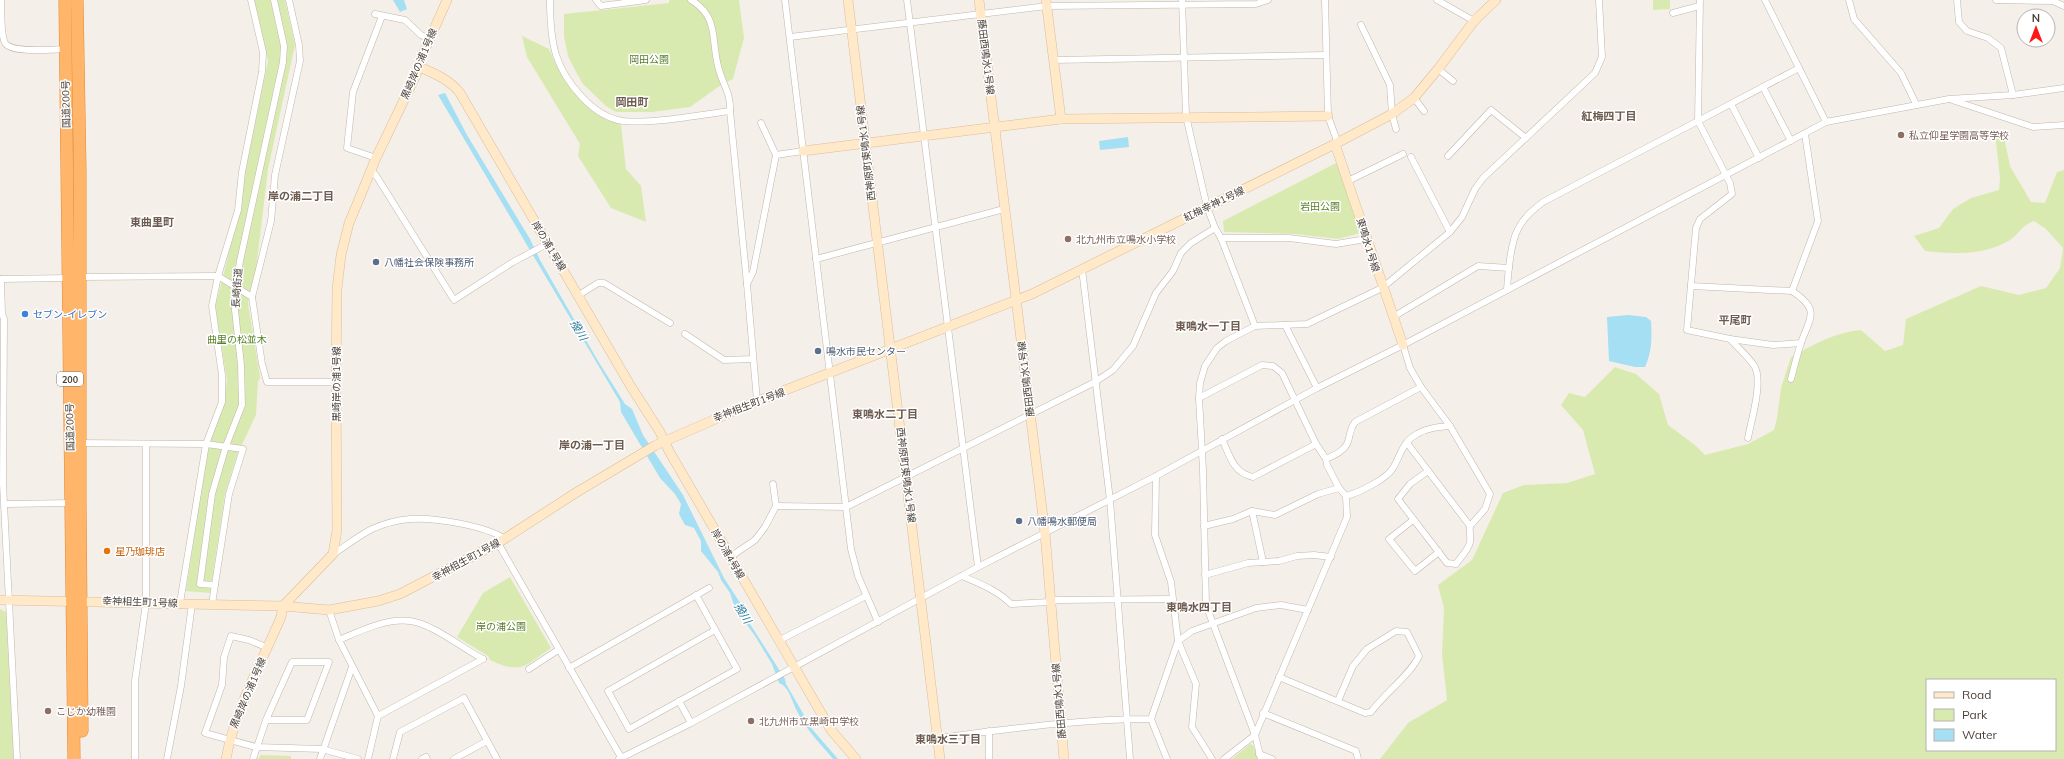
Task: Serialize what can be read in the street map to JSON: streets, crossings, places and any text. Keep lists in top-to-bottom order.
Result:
{
  "streets": {
    "highway": ["国道200号", "200"],
    "street": [
      "藤田西鳴水1号線",
      "黒崎岸の浦1号線",
      "西神原町東鳴水1号線",
      "紅梅幸神1号線",
      "東鳴水1号線",
      "岸の浦1号線",
      "長崎街道",
      "幸神相生町1号線",
      "岸の浦4号線"
    ]
  },
  "crossings": [
    ["藤田西鳴水1号線", "紅梅幸神1号線"],
    ["黒崎岸の浦1号線", "岸の浦1号線"],
    ["黒崎岸の浦1号線", "幸神相生町1号線"],
    ["国道200号", "幸神相生町1号線"],
    ["西神原町東鳴水1号線", "紅梅幸神1号線"],
    ["西神原町東鳴水1号線", "幸神相生町1号線"],
    ["紅梅幸神1号線", "東鳴水1号線"],
    ["紅梅幸神1号線", "幸神相生町1号線"],
    ["岸の浦1号線", "幸神相生町1号線"],
    ["岸の浦1号線", "岸の浦4号線"],
    ["幸神相生町1号線", "岸の浦4号線"]
  ],
  "districts": [
    "岡田町",
    "紅梅四丁目",
    "岸の浦二丁目",
    "東曲里町",
    "平尾町",
    "東鳴水一丁目",
    "東鳴水二丁目",
    "岸の浦一丁目",
    "東鳴水四丁目",
    "東鳴水三丁目"
  ],
  "water": ["撥川"],
  "parks": [
    "岡田公園",
    "岩田公園",
    "曲里の松並木",
    "岸の浦公園"
  ],
  "places": [
    "私立仰星学園高等学校",
    "北九州市立鳴水小学校",
    "八幡社会保険事務所",
    "セブン-イレブン",
    "鳴水市民センター",
    "八幡鳴水郵便局",
    "星乃珈琲店",
    "こじか幼稚園",
    "北九州市立黒崎中学校"
  ],
  "legend": ["Road", "Park", "Water"],
  "north": "top"
}
